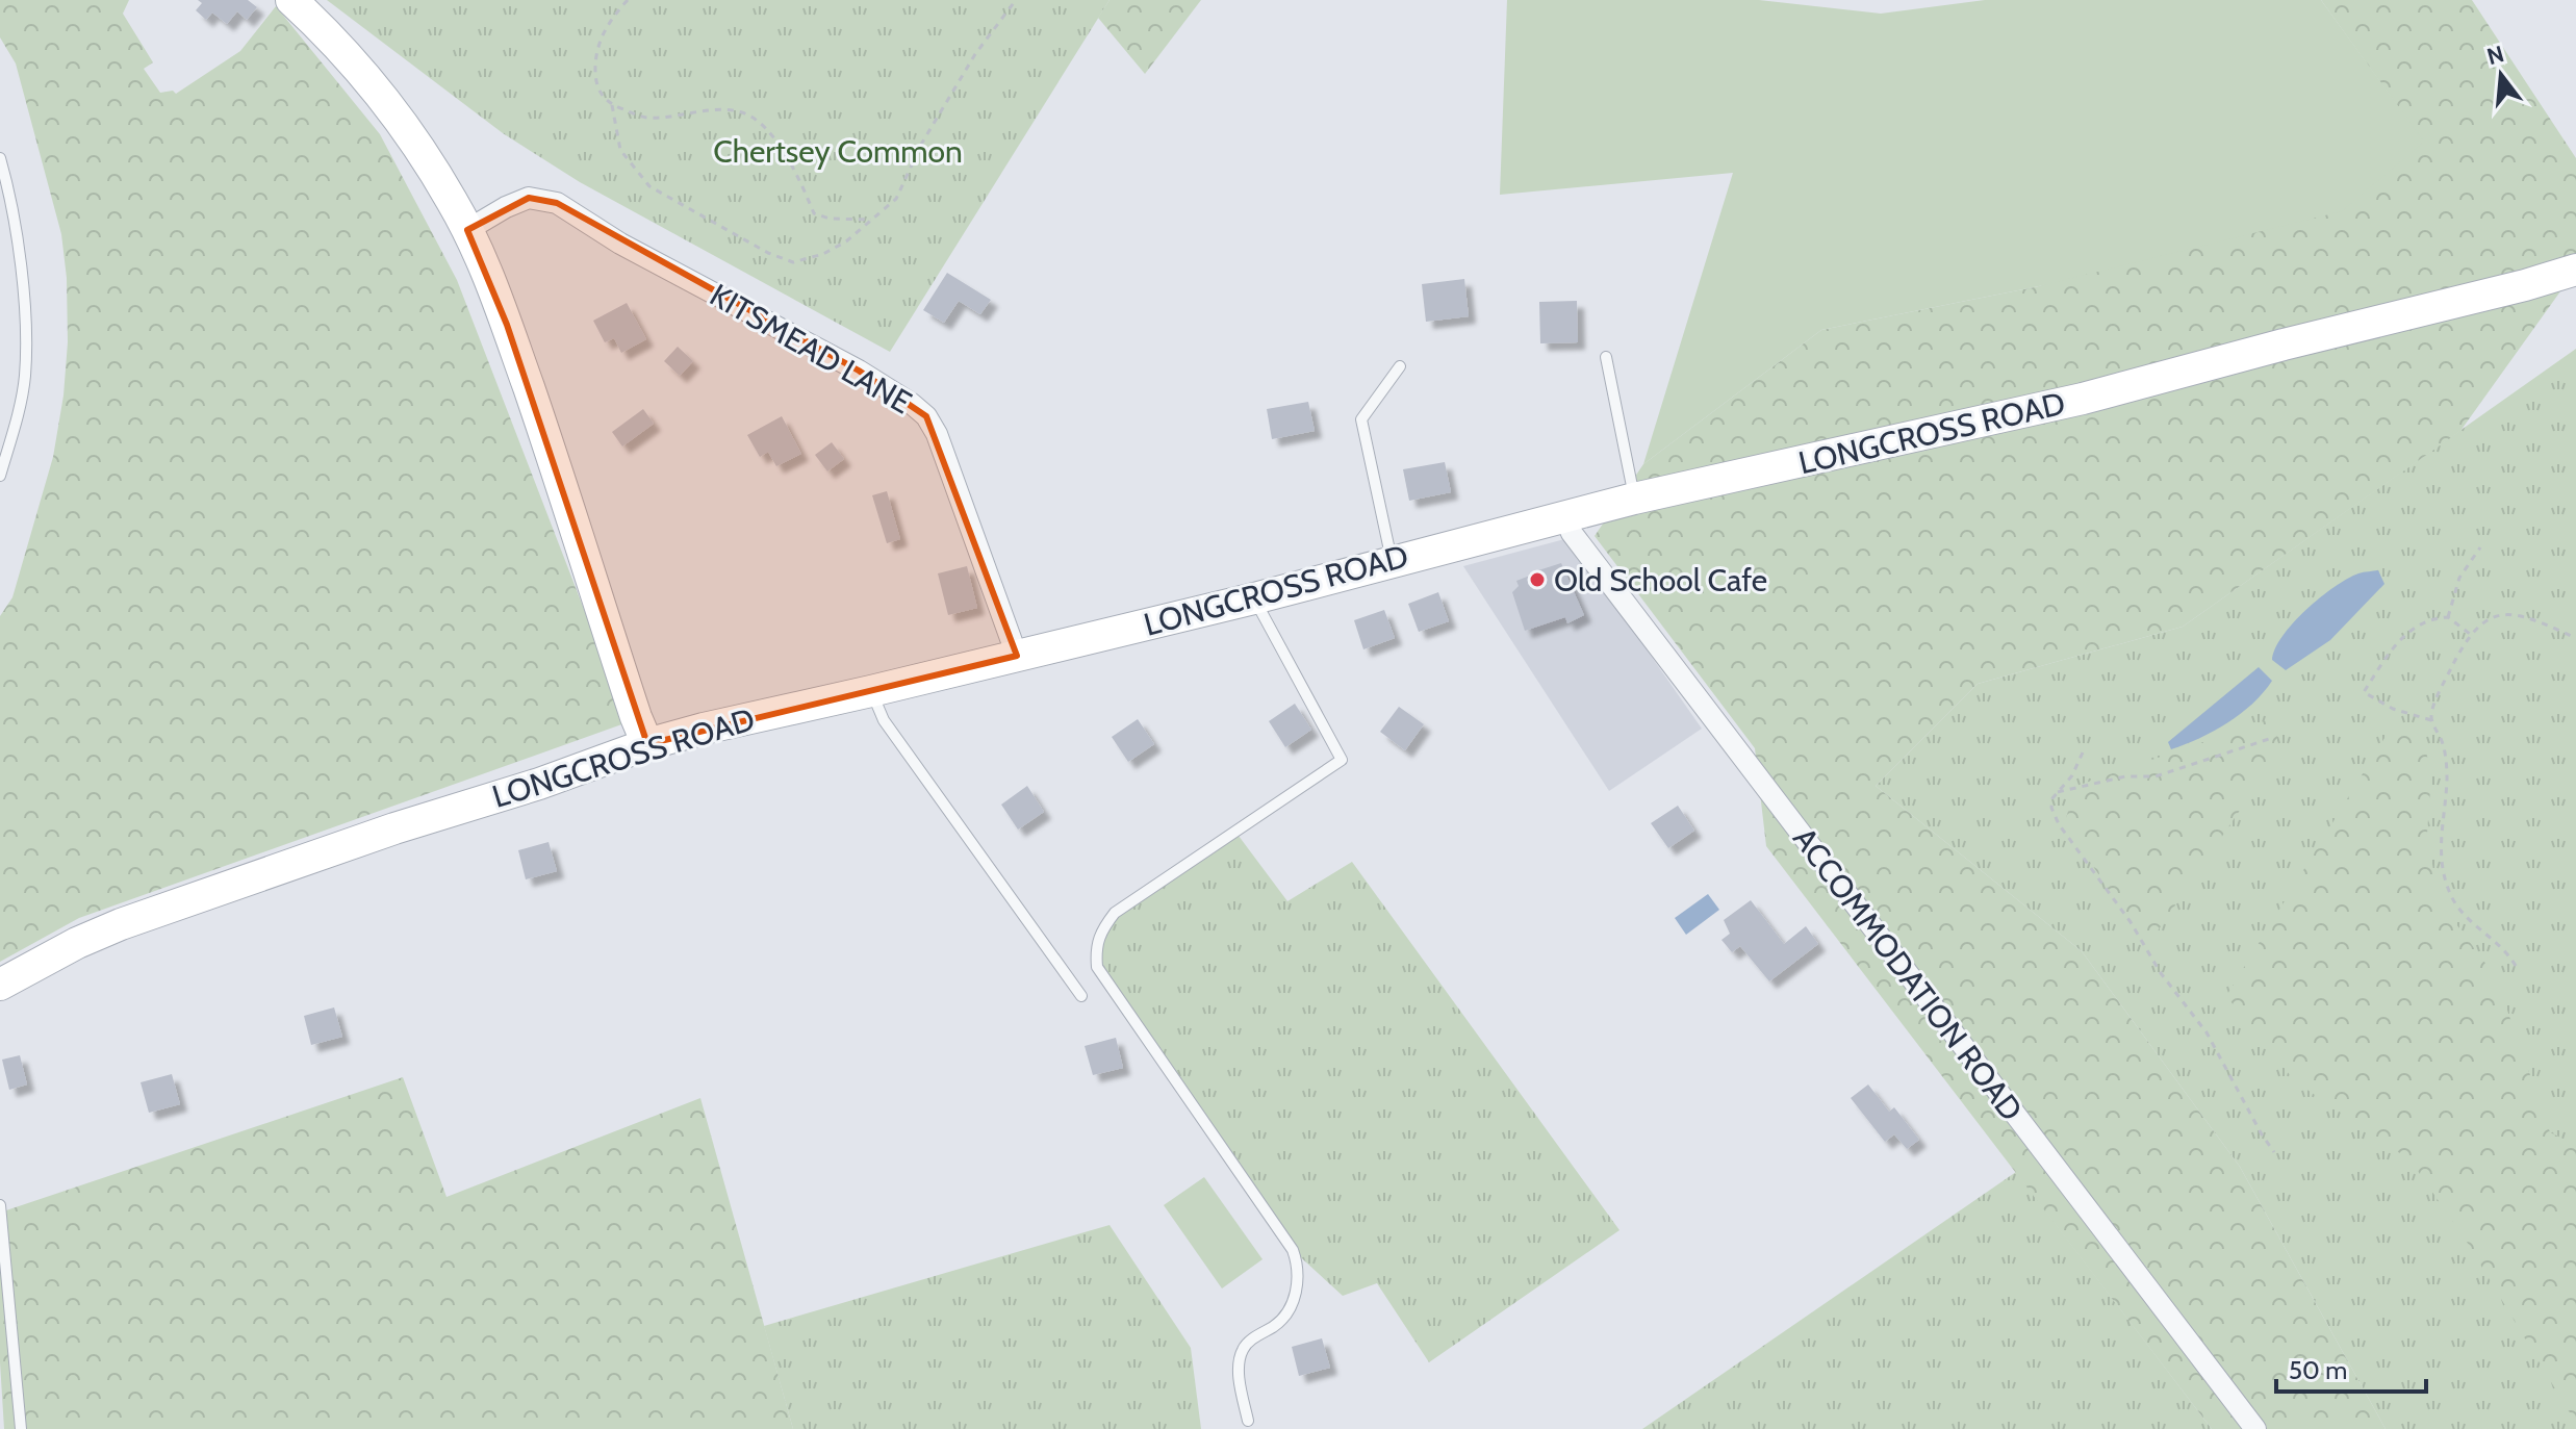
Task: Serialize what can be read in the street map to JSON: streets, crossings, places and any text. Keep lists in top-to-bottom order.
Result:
{
  "streets": {
    "main road": ["LONGCROSS ROAD"],
    "street": ["KITSMEAD LANE", "ACCOMMODATION ROAD"]
  },
  "crossings": [
    ["KITSMEAD LANE", "LONGCROSS ROAD"],
    ["LONGCROSS ROAD", "ACCOMMODATION ROAD"]
  ],
  "parks": ["Chertsey Common"],
  "places": ["Old School Cafe"],
  "scale_bar": "50 m",
  "north": "top"
}
